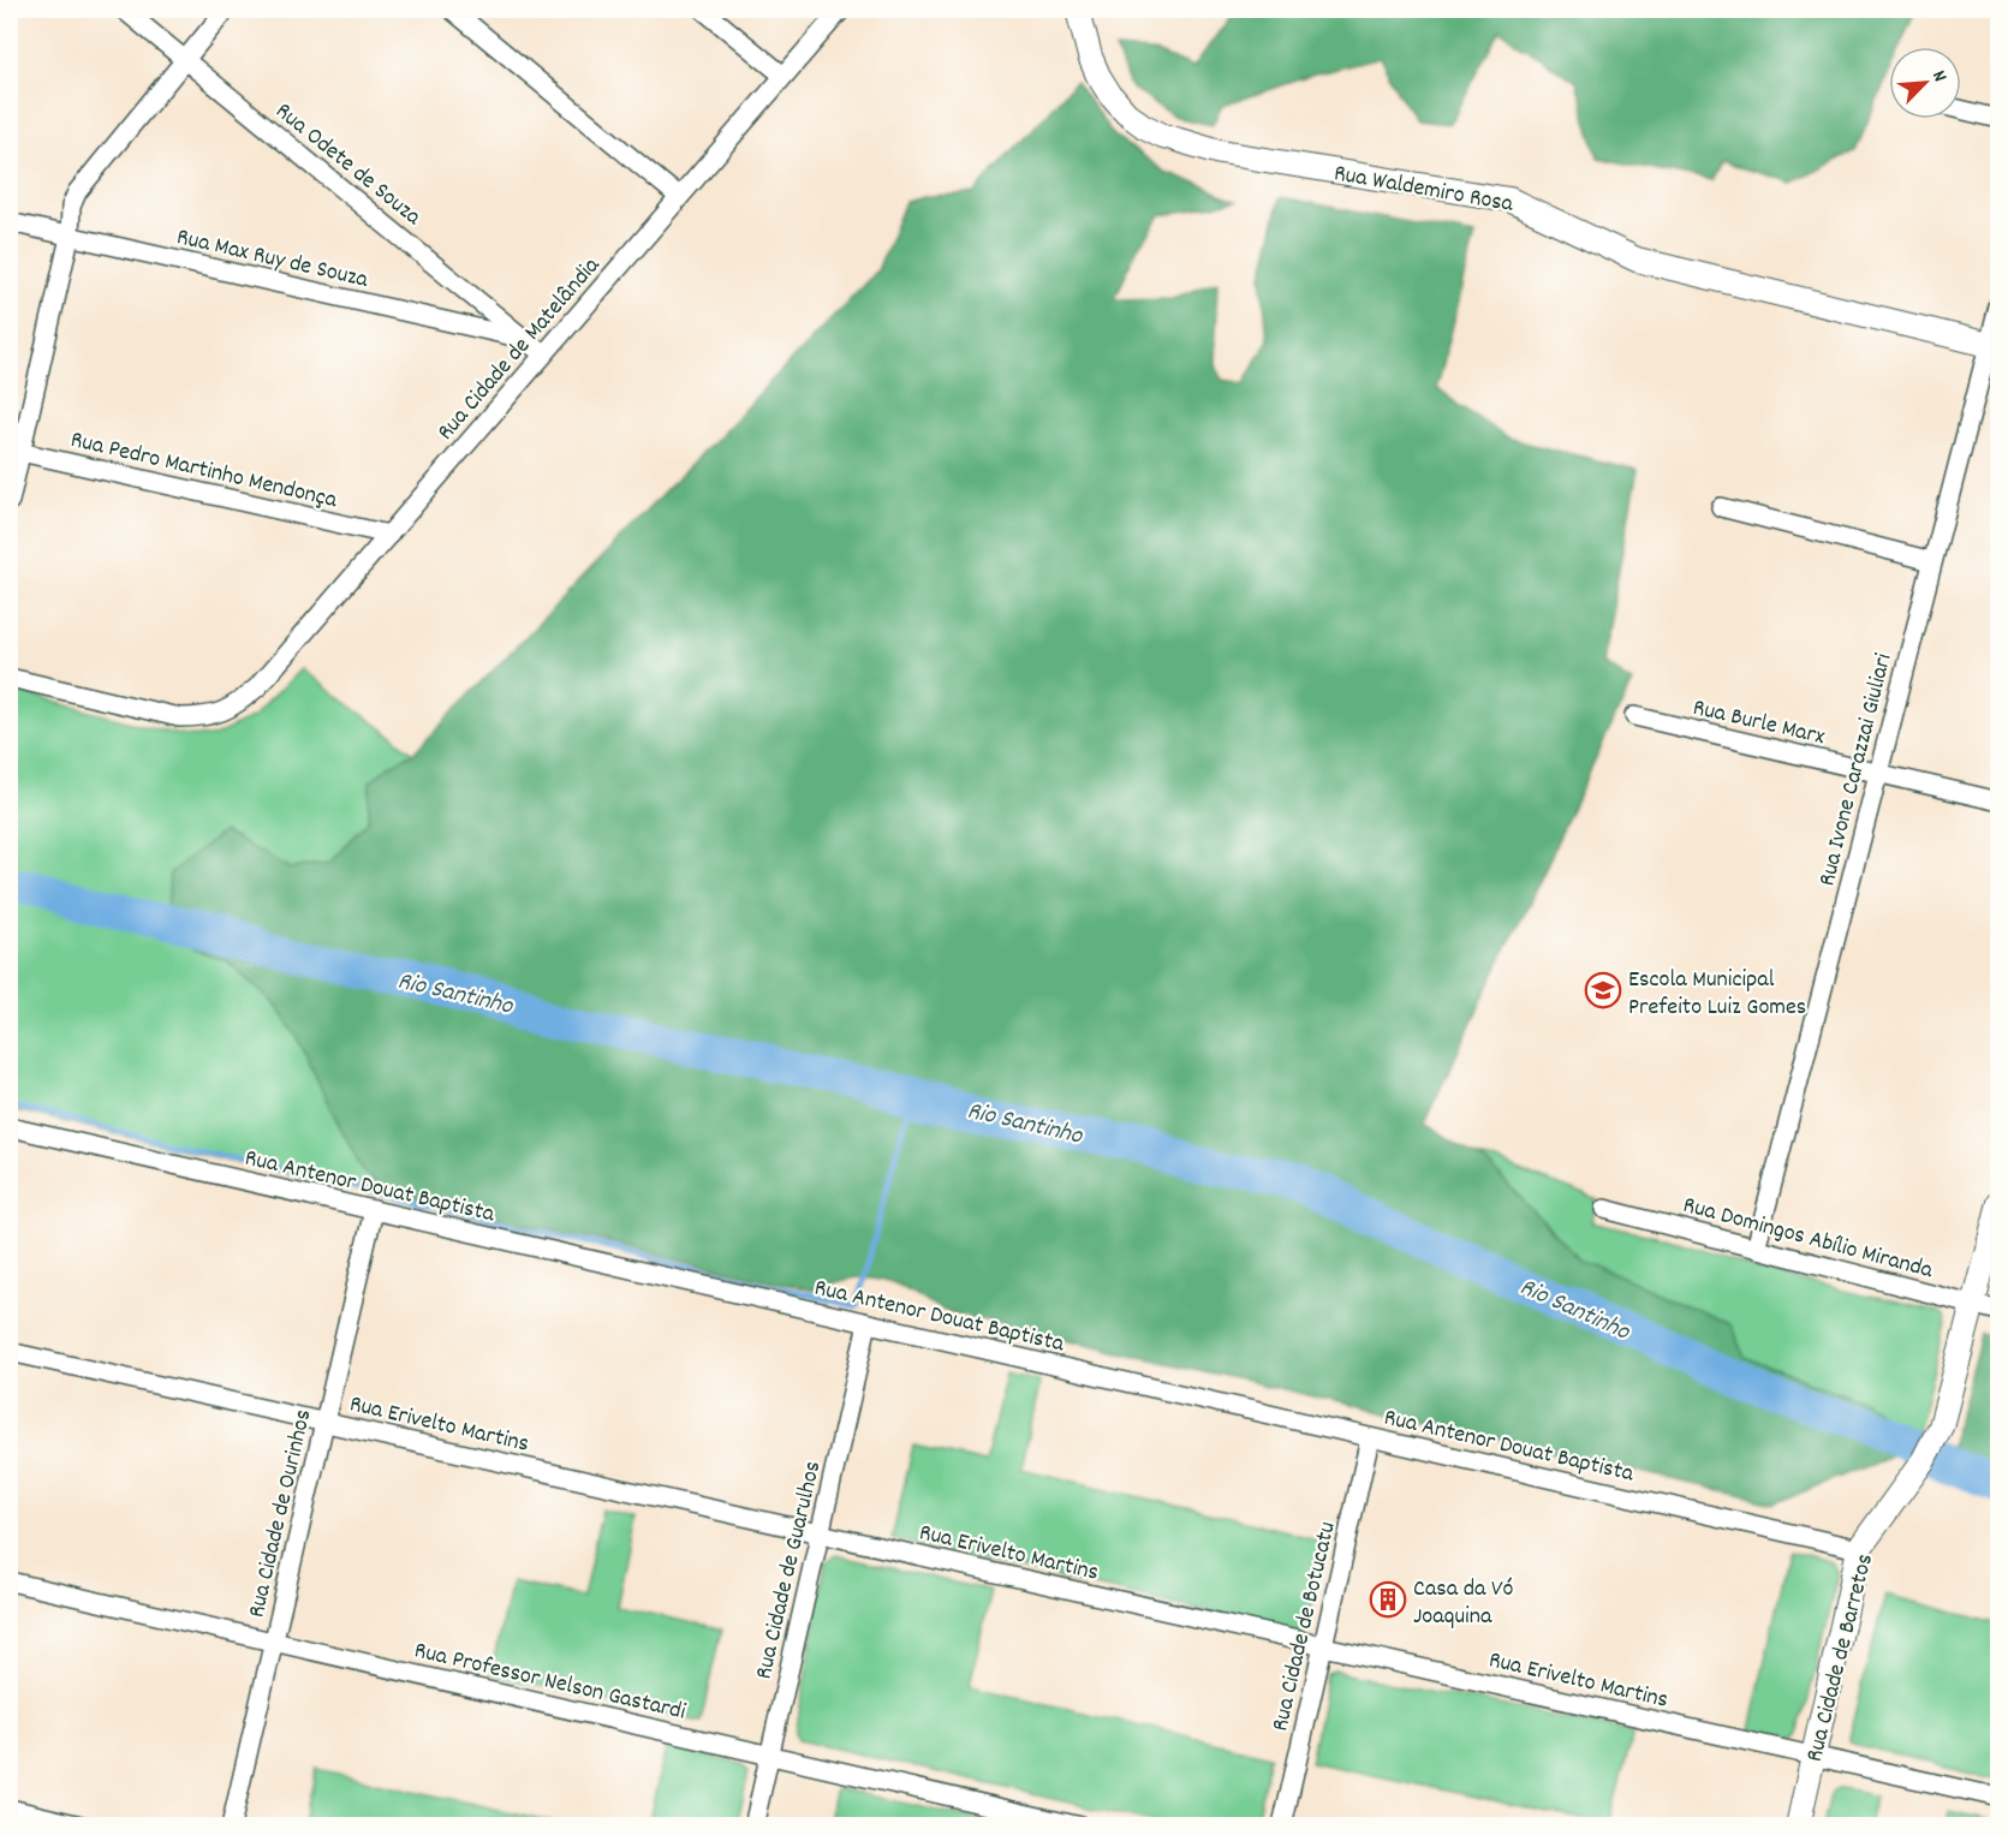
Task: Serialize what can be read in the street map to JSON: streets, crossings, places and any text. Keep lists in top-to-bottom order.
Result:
{
  "streets": {
    "street": [
      "Rua Odete de Souza",
      "Rua Waldemiro Rosa",
      "Rua Max Ruy de Souza",
      "Rua Cidade de Matelândia",
      "Rua Pedro Martinho Mendonça",
      "Rua Burle Marx",
      "Rua Ivone Carazzai Giuliari",
      "Rua Antenor Douat Baptista",
      "Rua Domingos Abílio Miranda",
      "Rua Erivelto Martins",
      "Rua Cidade de Ourinhos",
      "Rua Cidade de Guarulhos",
      "Rua Cidade de Botucatu",
      "Rua Cidade de Barretos",
      "Rua Professor Nelson Gastardi"
    ]
  },
  "crossings": [
    ["Rua Odete de Souza", "Rua Max Ruy de Souza"],
    ["Rua Odete de Souza", "Rua Cidade de Matelândia"],
    ["Rua Waldemiro Rosa", "Rua Ivone Carazzai Giuliari"],
    ["Rua Cidade de Matelândia", "Rua Pedro Martinho Mendonça"],
    ["Rua Burle Marx", "Rua Ivone Carazzai Giuliari"],
    ["Rua Ivone Carazzai Giuliari", "Rua Domingos Abílio Miranda"],
    ["Rua Antenor Douat Baptista", "Rua Cidade de Ourinhos"],
    ["Rua Antenor Douat Baptista", "Rua Cidade de Guarulhos"],
    ["Rua Antenor Douat Baptista", "Rua Cidade de Botucatu"],
    ["Rua Antenor Douat Baptista", "Rua Cidade de Barretos"],
    ["Rua Domingos Abílio Miranda", "Rua Cidade de Barretos"],
    ["Rua Erivelto Martins", "Rua Cidade de Ourinhos"],
    ["Rua Erivelto Martins", "Rua Cidade de Guarulhos"],
    ["Rua Erivelto Martins", "Rua Cidade de Botucatu"],
    ["Rua Erivelto Martins", "Rua Cidade de Barretos"],
    ["Rua Cidade de Ourinhos", "Rua Professor Nelson Gastardi"],
    ["Rua Cidade de Guarulhos", "Rua Professor Nelson Gastardi"]
  ],
  "water": ["Rio Santinho"],
  "places": {
    "school or university": ["Escola Municipal Prefeito Luiz Gomes"],
    "building": ["Casa da Vó Joaquina"]
  },
  "north": "top right"
}
